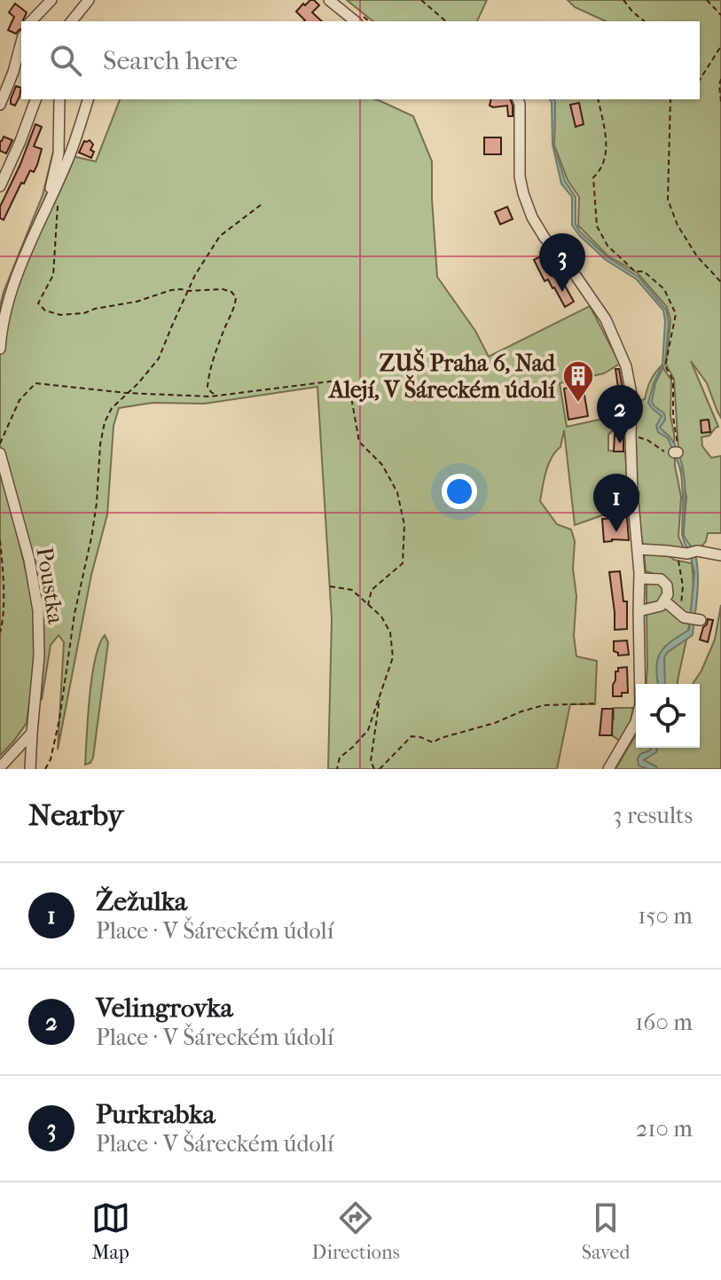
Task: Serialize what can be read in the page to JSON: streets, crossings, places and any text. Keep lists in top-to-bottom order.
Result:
{
  "streets": {
    "street": ["Poustka"]
  },
  "places": {
    "building": ["ZUŠ Praha 6, Nad Alejí, V Šáreckém údolí"]
  },
  "page": {
    "search": "Search here",
    "pins": ["3", "2", "1"],
    "heading": ["Nearby", "3 results"],
    "list": [
      {
        "mark": "1",
        "name": "Žežulka",
        "note": "Place · V Šáreckém údolí",
        "value": "150 m"
      },
      {
        "mark": "2",
        "name": "Velingrovka",
        "note": "Place · V Šáreckém údolí",
        "value": "160 m"
      },
      {
        "mark": "3",
        "name": "Purkrabka",
        "note": "Place · V Šáreckém údolí",
        "value": "210 m"
      }
    ],
    "nav": ["Map", "Directions", "Saved"]
  }
}
